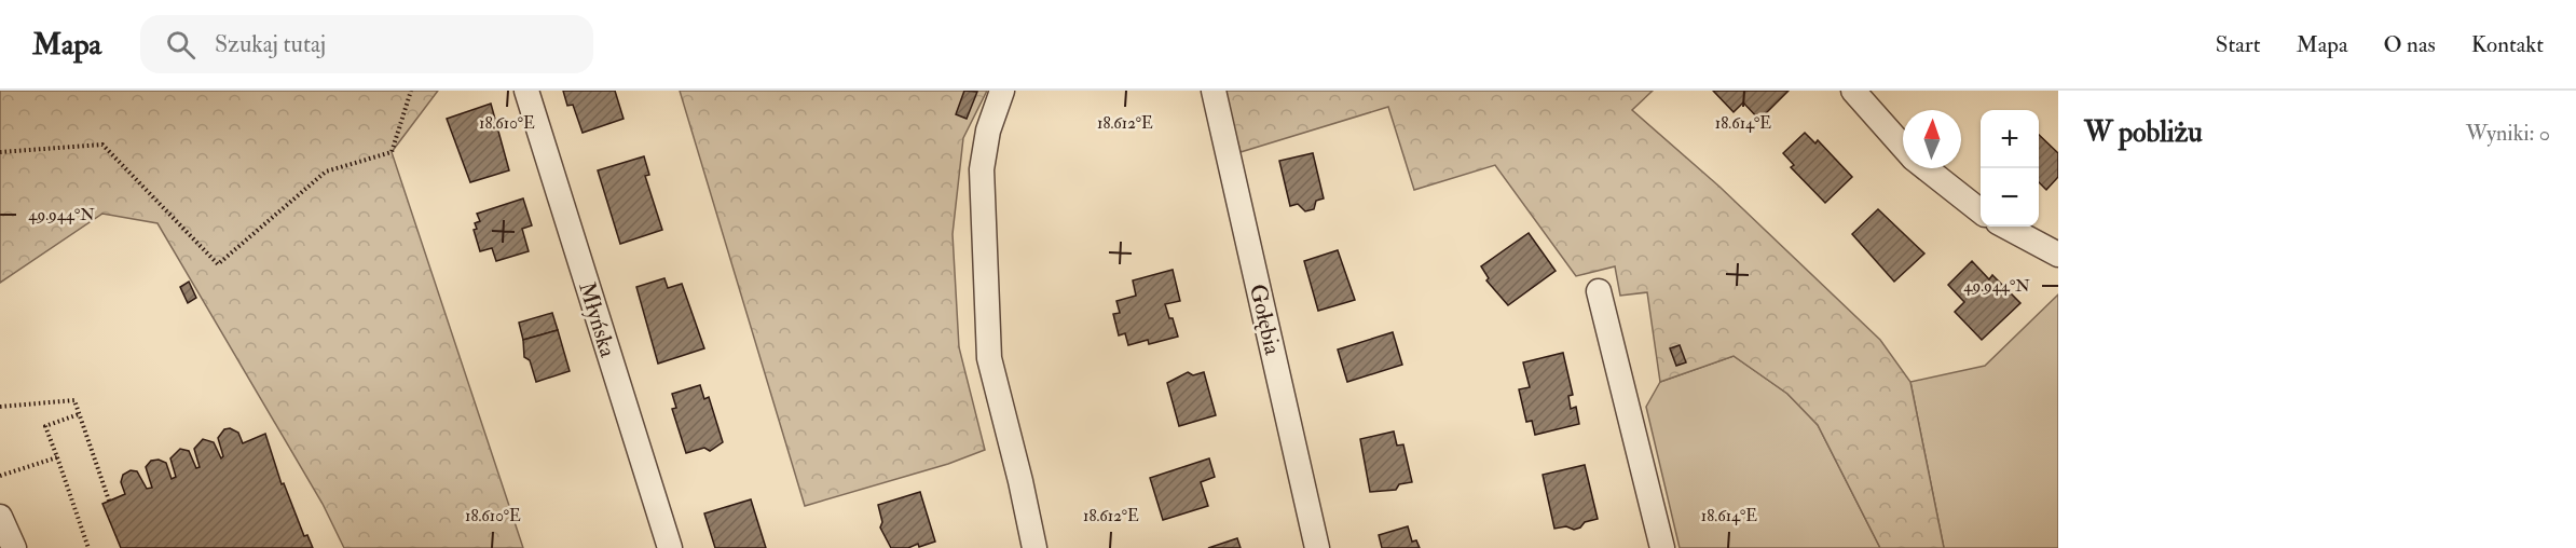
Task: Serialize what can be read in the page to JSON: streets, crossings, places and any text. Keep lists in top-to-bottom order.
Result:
{
  "streets": {
    "street": ["Młyńska", "Gołębia"]
  },
  "north": "top",
  "page": {
    "header": "Mapa",
    "search": "Szukaj tutaj",
    "nav": [
      "Start",
      "Mapa",
      "O nas",
      "Kontakt"
    ],
    "heading": ["W pobliżu", "Wyniki: 0"],
    "map_buttons": ["+", "−"]
  },
  "coordinates": [
    "18.610°E",
    "18.612°E",
    "18.614°E",
    "49.944°N"
  ]
}
